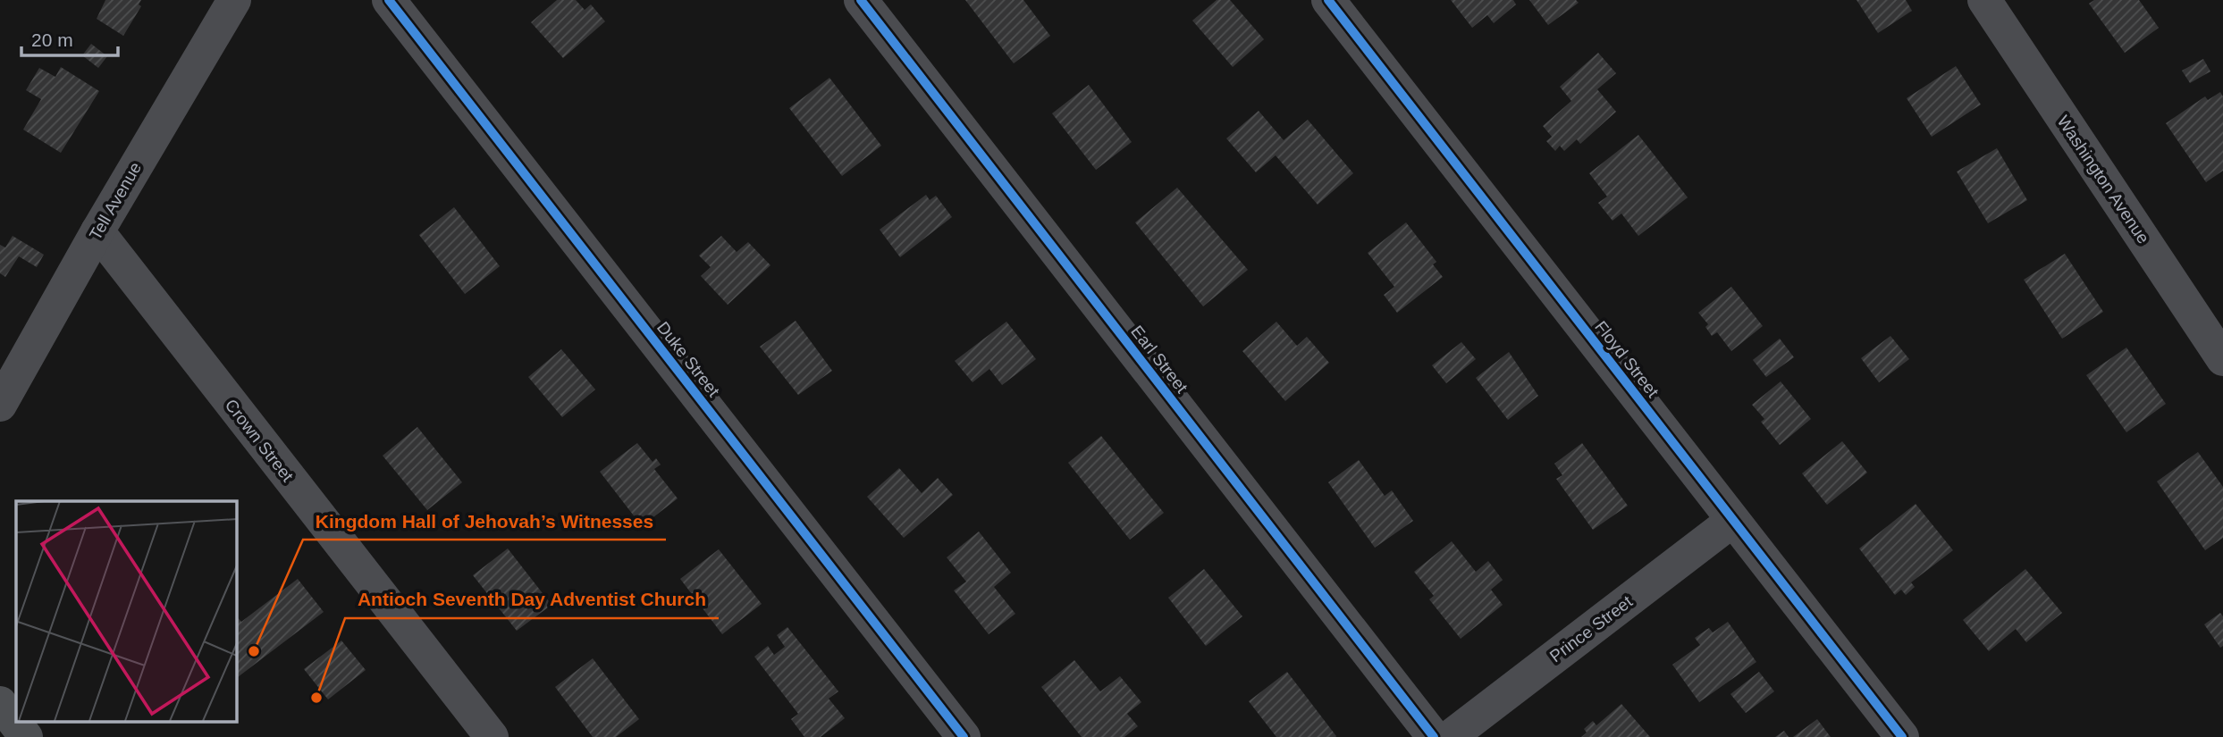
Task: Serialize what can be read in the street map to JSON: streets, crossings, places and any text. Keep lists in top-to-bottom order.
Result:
{
  "streets": {
    "street": [
      "Washington Avenue",
      "Tell Avenue",
      "Duke Street",
      "Earl Street",
      "Floyd Street",
      "Crown Street",
      "Prince Street"
    ]
  },
  "crossings": [
    ["Tell Avenue", "Crown Street"],
    ["Floyd Street", "Prince Street"]
  ],
  "places": ["Kingdom Hall of Jehovah’s Witnesses", "Antioch Seventh Day Adventist Church"],
  "scale_bar": "20 m"
}
